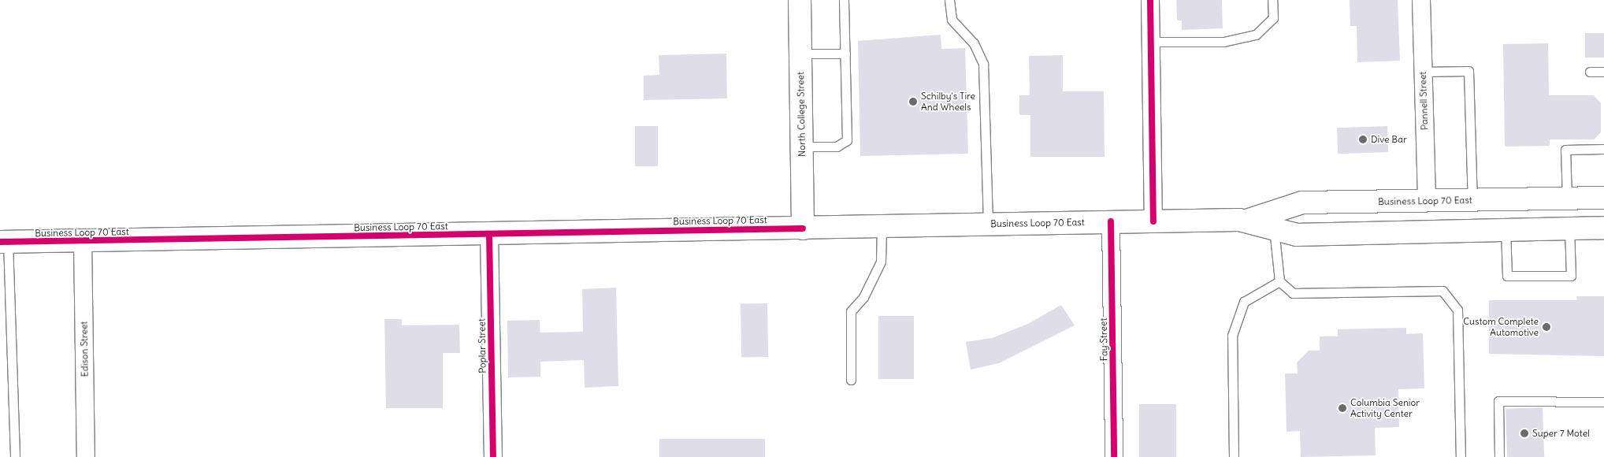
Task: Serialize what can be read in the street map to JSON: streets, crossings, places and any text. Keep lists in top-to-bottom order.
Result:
{
  "streets": {
    "main road": ["North College Street", "Business Loop 70 East"],
    "street": [
      "Pannell Street",
      "Fay Street",
      "Poplar Street",
      "Edison Street"
    ]
  },
  "crossings": [
    ["Pannell Street", "Business Loop 70 East"],
    ["North College Street", "Business Loop 70 East"],
    ["Business Loop 70 East", "Fay Street"],
    ["Business Loop 70 East", "Poplar Street"],
    ["Business Loop 70 East", "Edison Street"]
  ],
  "places": [
    "Schilby's Tire And Wheels",
    "Dive Bar",
    "Custom Complete Automotive",
    "Columbia Senior Activity Center",
    "Super 7 Motel"
  ]
}
